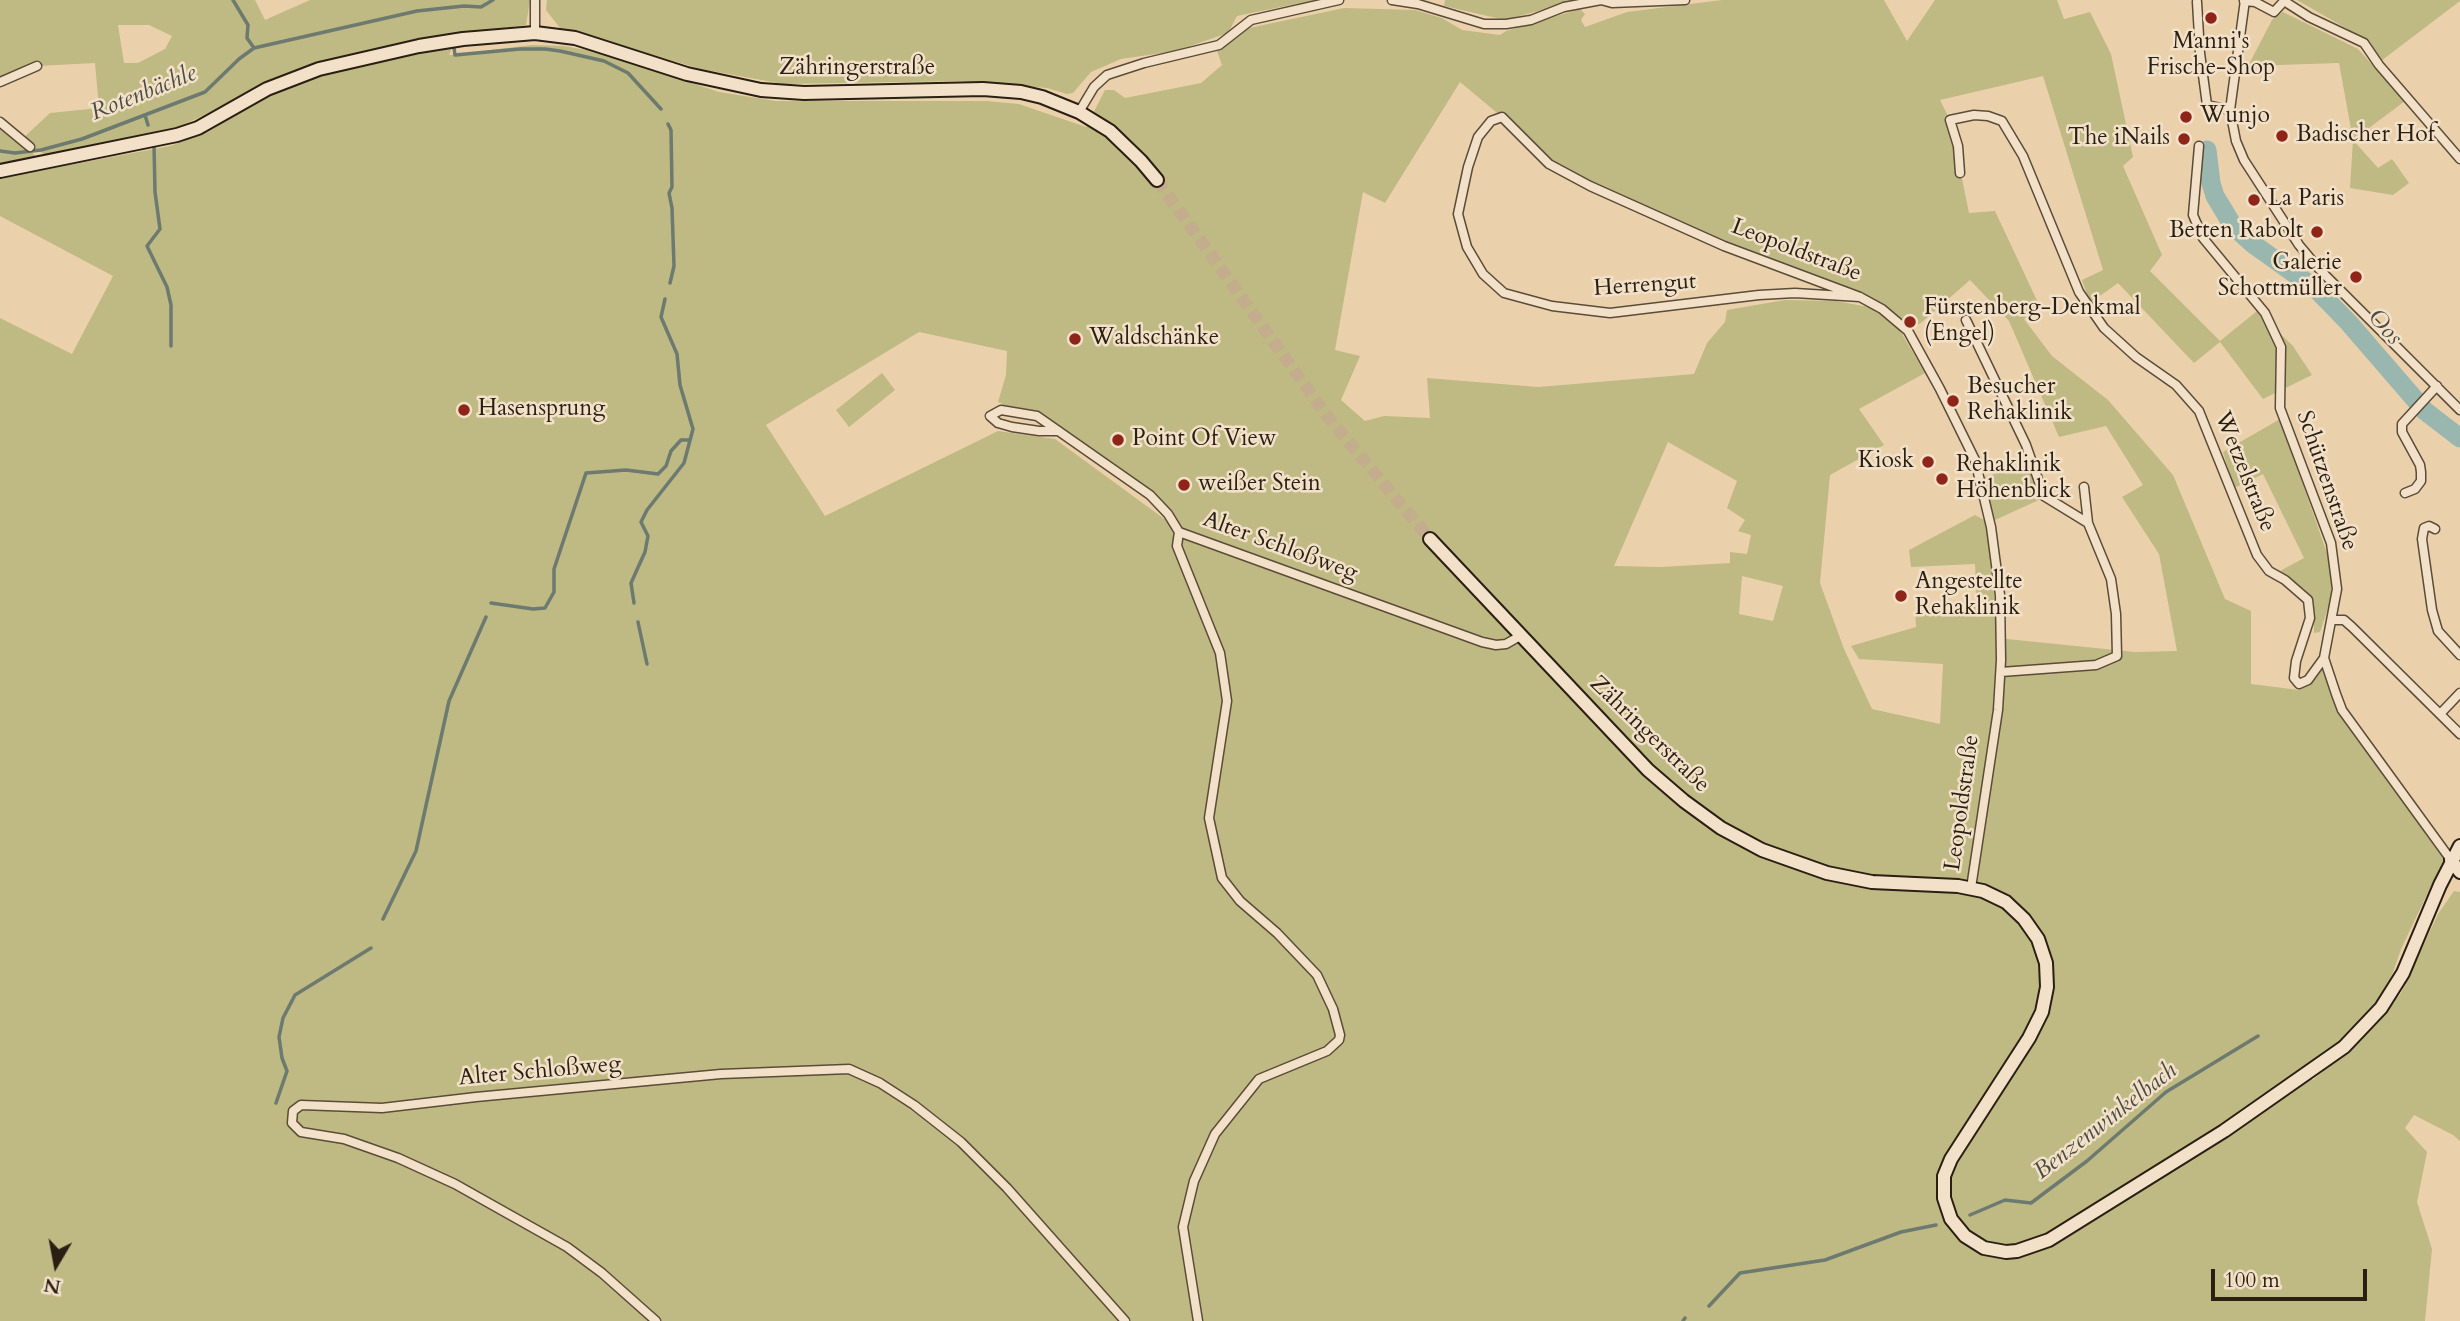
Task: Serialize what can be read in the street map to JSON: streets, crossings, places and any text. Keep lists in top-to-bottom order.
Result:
{
  "streets": {
    "main road": ["Zähringerstraße", "Leopoldstraße"],
    "street": [
      "Herrengut",
      "Wetzelstraße",
      "Schützenstraße",
      "Alter Schloßweg"
    ]
  },
  "crossings": [
    ["Zähringerstraße", "Leopoldstraße"],
    ["Zähringerstraße", "Alter Schloßweg"],
    ["Leopoldstraße", "Herrengut"],
    ["Wetzelstraße", "Schützenstraße"]
  ],
  "water": ["Rotenbächle", "Oos", "Benzenwinkelbach"],
  "places": [
    "Manni's Frische-Shop",
    "Wunjo",
    "Badischer Hof",
    "The iNails",
    "La Paris",
    "Betten Rabolt",
    "Galerie Schottmüller",
    "Fürstenberg-Denkmal (Engel)",
    "Waldschänke",
    "Besucher Rehaklinik",
    "Hasensprung",
    "Point Of View",
    "Kiosk",
    "Rehaklinik Höhenblick",
    "weißer Stein",
    "Angestellte Rehaklinik"
  ],
  "scale_bar": "100 m",
  "north": "bottom"
}
